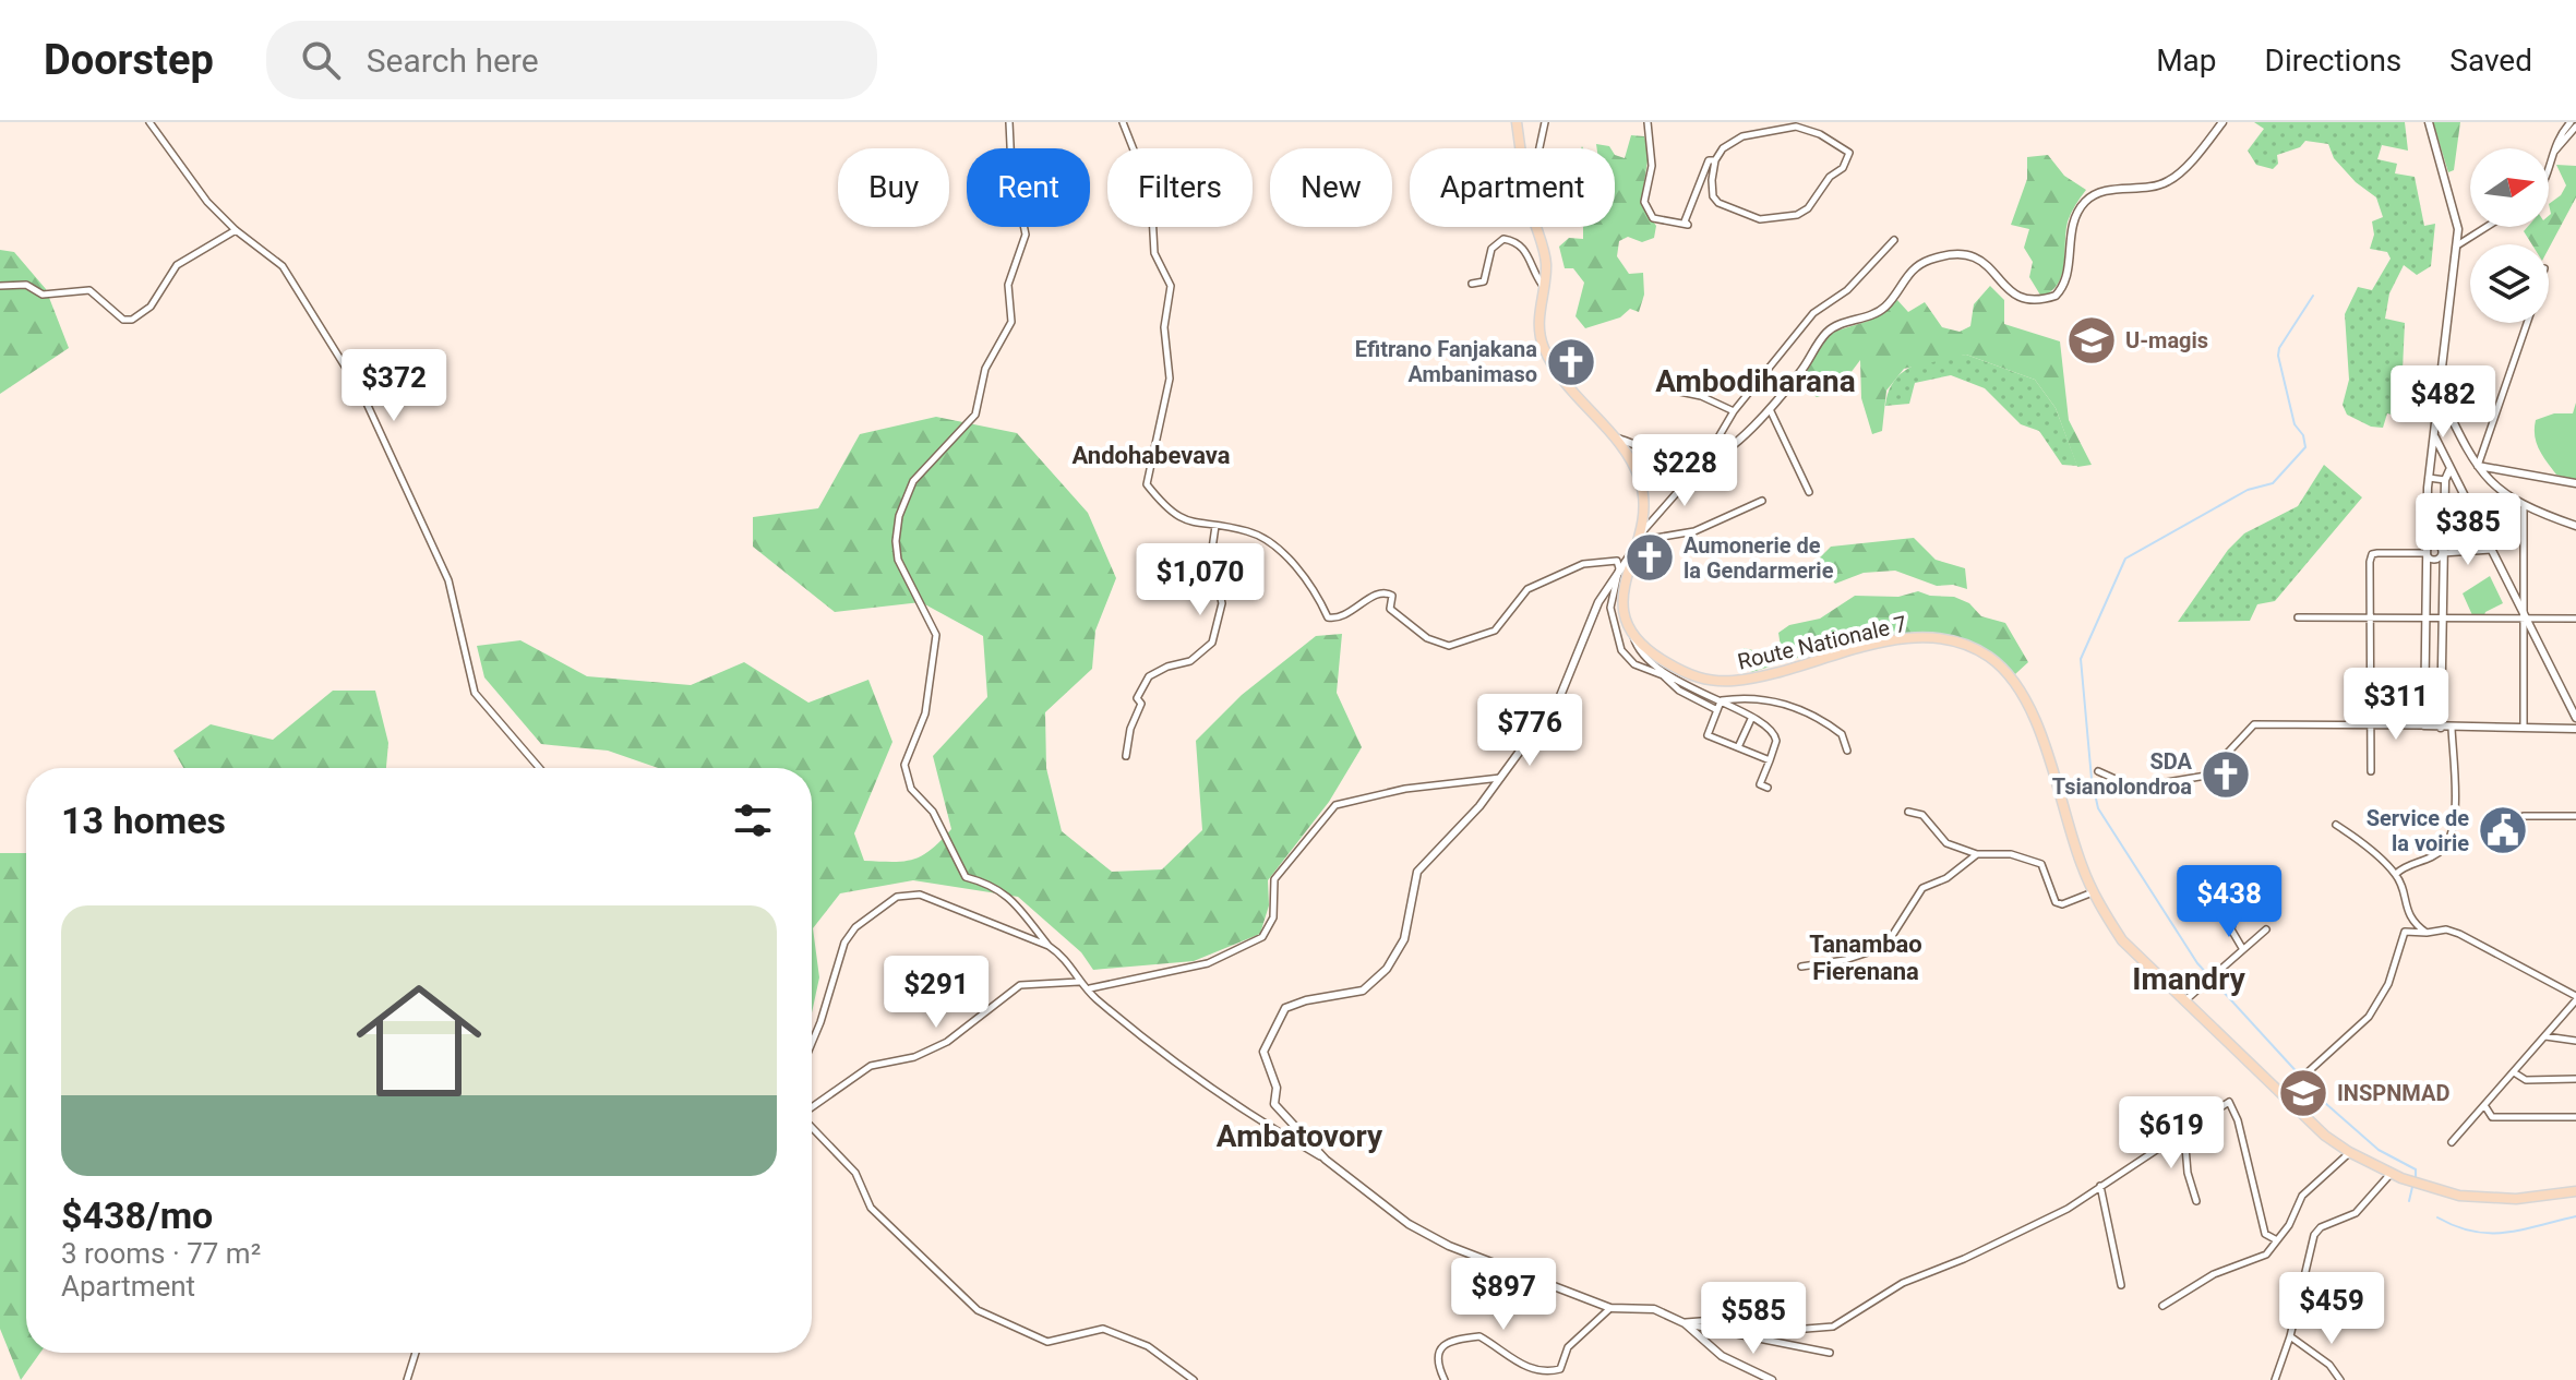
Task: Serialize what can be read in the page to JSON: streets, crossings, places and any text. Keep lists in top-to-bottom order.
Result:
{
  "streets": {
    "main road": ["Route Nationale 7"]
  },
  "districts": [
    "Ambodiharana",
    "Andohabevava",
    "Tanambao Fierenana",
    "Imandry",
    "Ambatovory"
  ],
  "places": {
    "school or university": ["U-magis", "INSPNMAD"],
    "church": ["Efitrano Fanjakana Ambanimaso", "Aumonerie de la Gendarmerie", "SDA Tsianolondroa"],
    "public building": ["Service de la voirie"]
  },
  "north": "right",
  "page": {
    "header": "Doorstep",
    "search": "Search here",
    "nav": ["Map", "Directions", "Saved"],
    "chip": [
      "Buy",
      "Rent",
      "Filters",
      "New",
      "Apartment"
    ],
    "price": [
      "$372",
      "$482",
      "$228",
      "$385",
      "$1,070",
      "$311",
      "$776",
      "$438",
      "$291",
      "$619",
      "$897",
      "$459",
      "$585"
    ],
    "heading": "13 homes",
    "list": [
      {
        "name": "$438/mo",
        "note": "3 rooms · 77 m² · Apartment"
      }
    ]
  }
}
